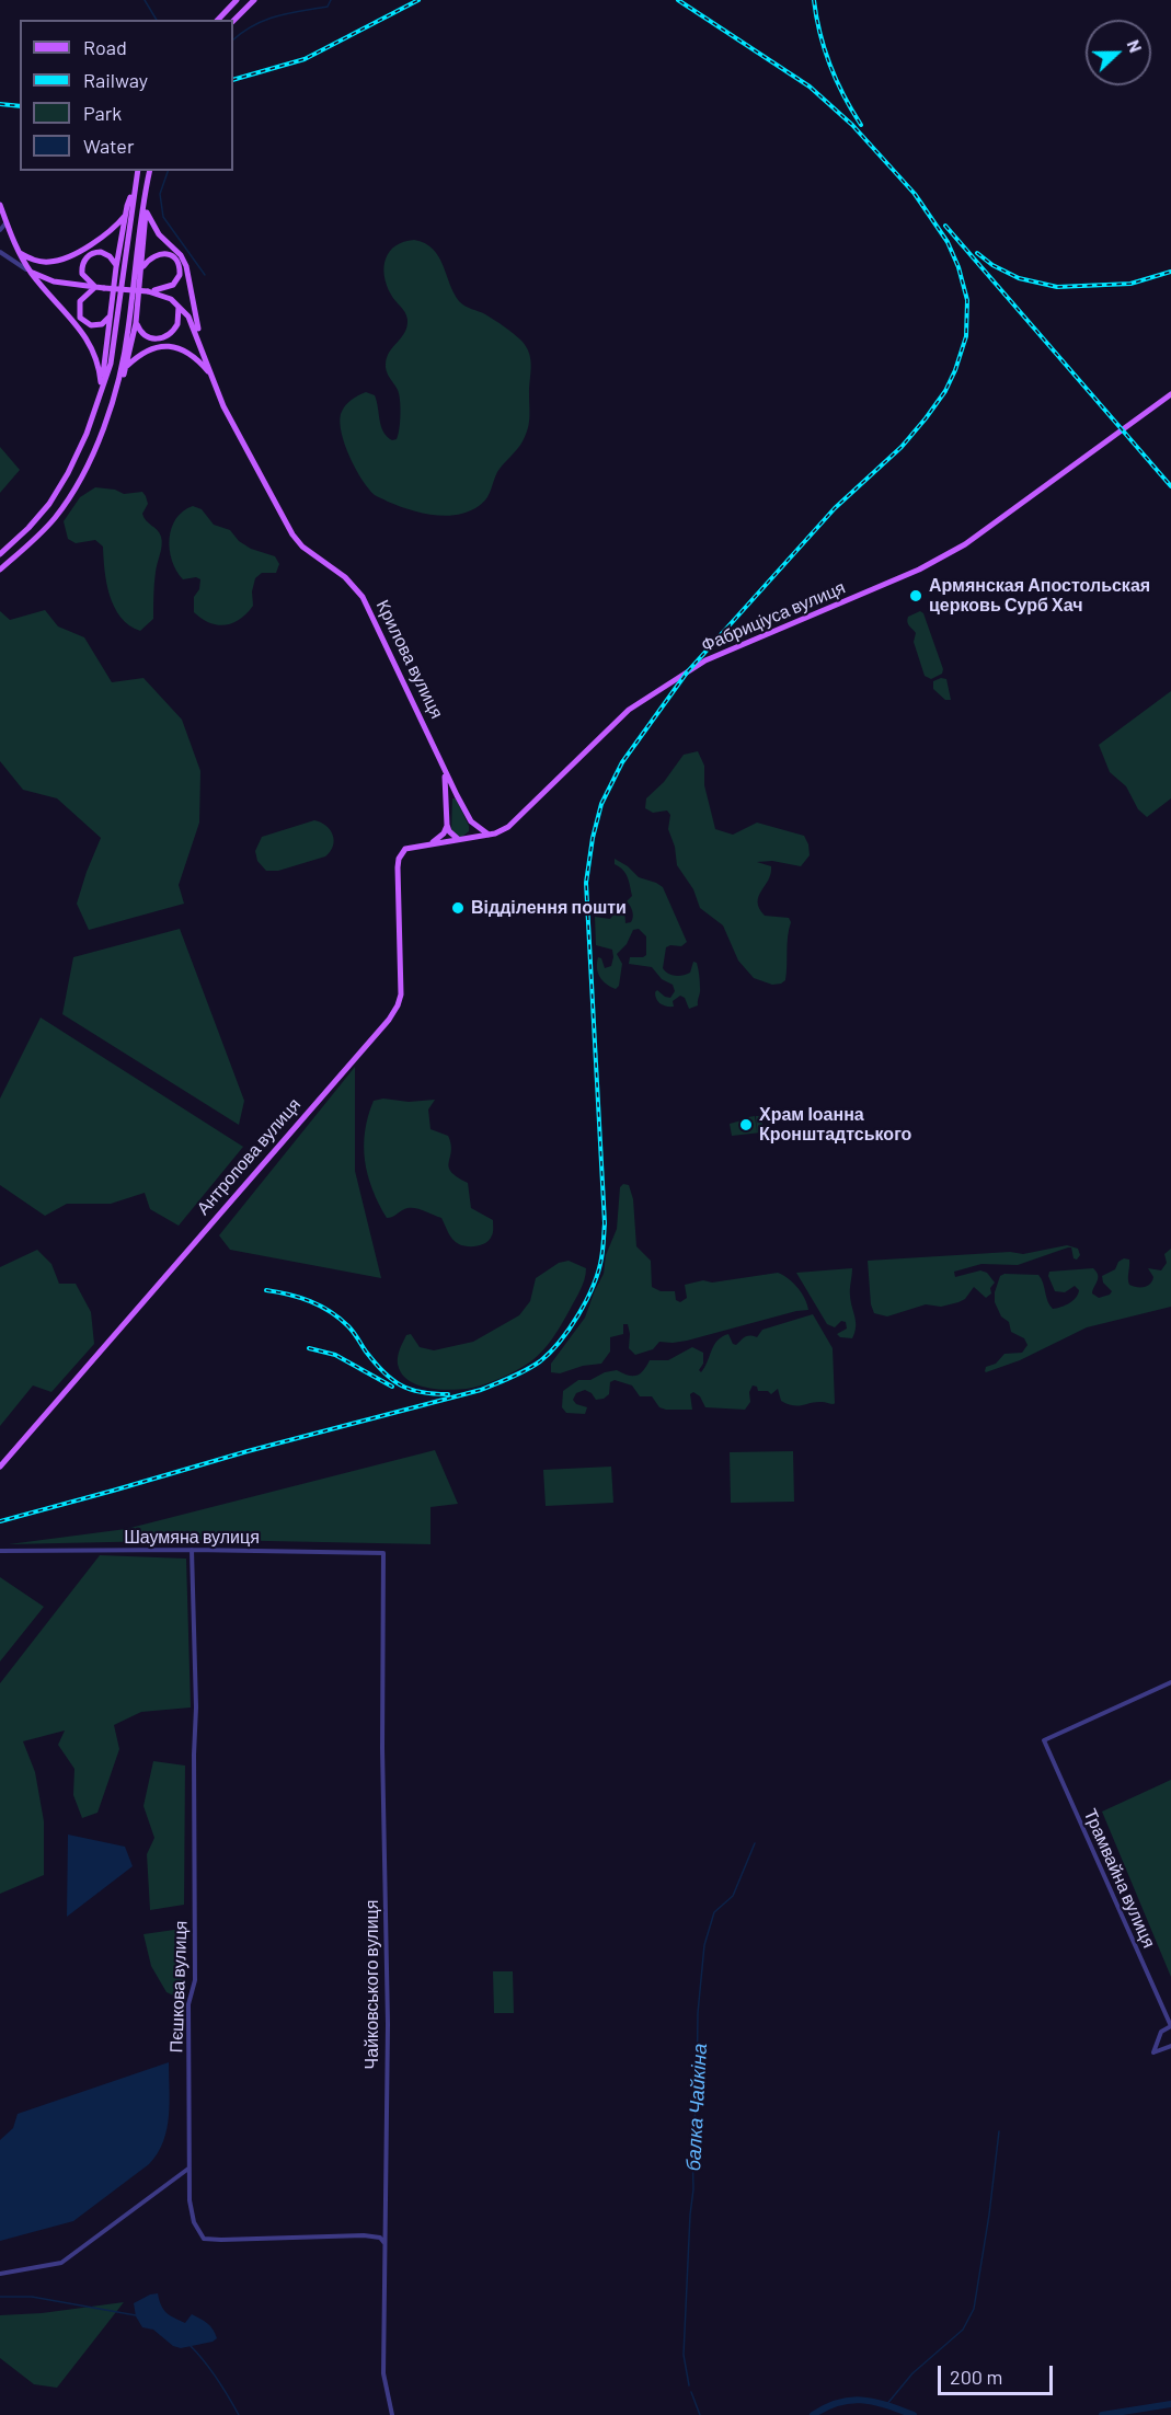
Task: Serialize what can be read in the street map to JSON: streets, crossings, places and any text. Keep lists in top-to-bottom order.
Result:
{
  "streets": {
    "main road": ["Фабриціуса вулиця", "Крилова вулиця", "Антропова вулиця"],
    "street": [
      "Шаумяна вулиця",
      "Трамвайна вулиця",
      "Чайковського вулиця",
      "Пєшкова вулиця"
    ]
  },
  "crossings": [
    ["Фабриціуса вулиця", "Антропова вулиця"],
    ["Шаумяна вулиця", "Чайковського вулиця"],
    ["Шаумяна вулиця", "Пєшкова вулиця"],
    ["Чайковського вулиця", "Пєшкова вулиця"]
  ],
  "water": ["балка Чайкіна"],
  "places": ["Армянская Апостольская церковь Сурб Хач", "Відділення пошти", "Храм Іоанна Кронштадтського"],
  "legend": [
    "Road",
    "Railway",
    "Park",
    "Water"
  ],
  "scale_bar": "200 m",
  "north": "right"
}
